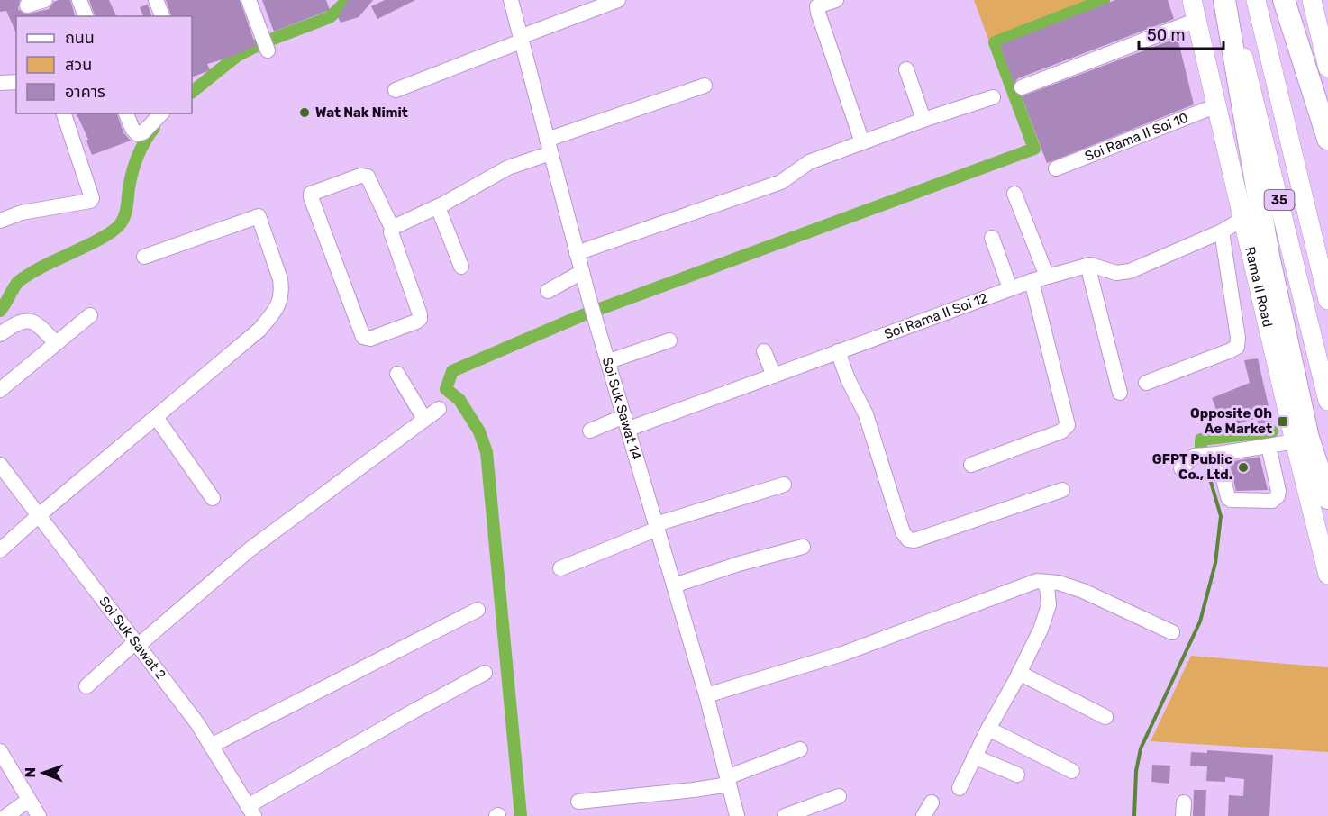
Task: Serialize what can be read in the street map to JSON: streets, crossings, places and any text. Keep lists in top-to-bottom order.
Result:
{
  "streets": {
    "main road": ["35", "Rama II Road"],
    "street": [
      "Soi Rama II Soi 10",
      "Soi Rama II Soi 12",
      "Soi Suk Sawat 14",
      "Soi Suk Sawat 2"
    ]
  },
  "crossings": [
    ["Soi Rama II Soi 10", "Rama II Road"],
    ["Soi Rama II Soi 12", "Soi Suk Sawat 14"]
  ],
  "places": {
    "other": ["Wat Nak Nimit", "GFPT Public Co., Ltd."],
    "transit": ["Opposite Oh Ae Market"]
  },
  "legend": ["ถนน", "สวน", "อาคาร"],
  "scale_bar": "50 m",
  "north": "left"
}
